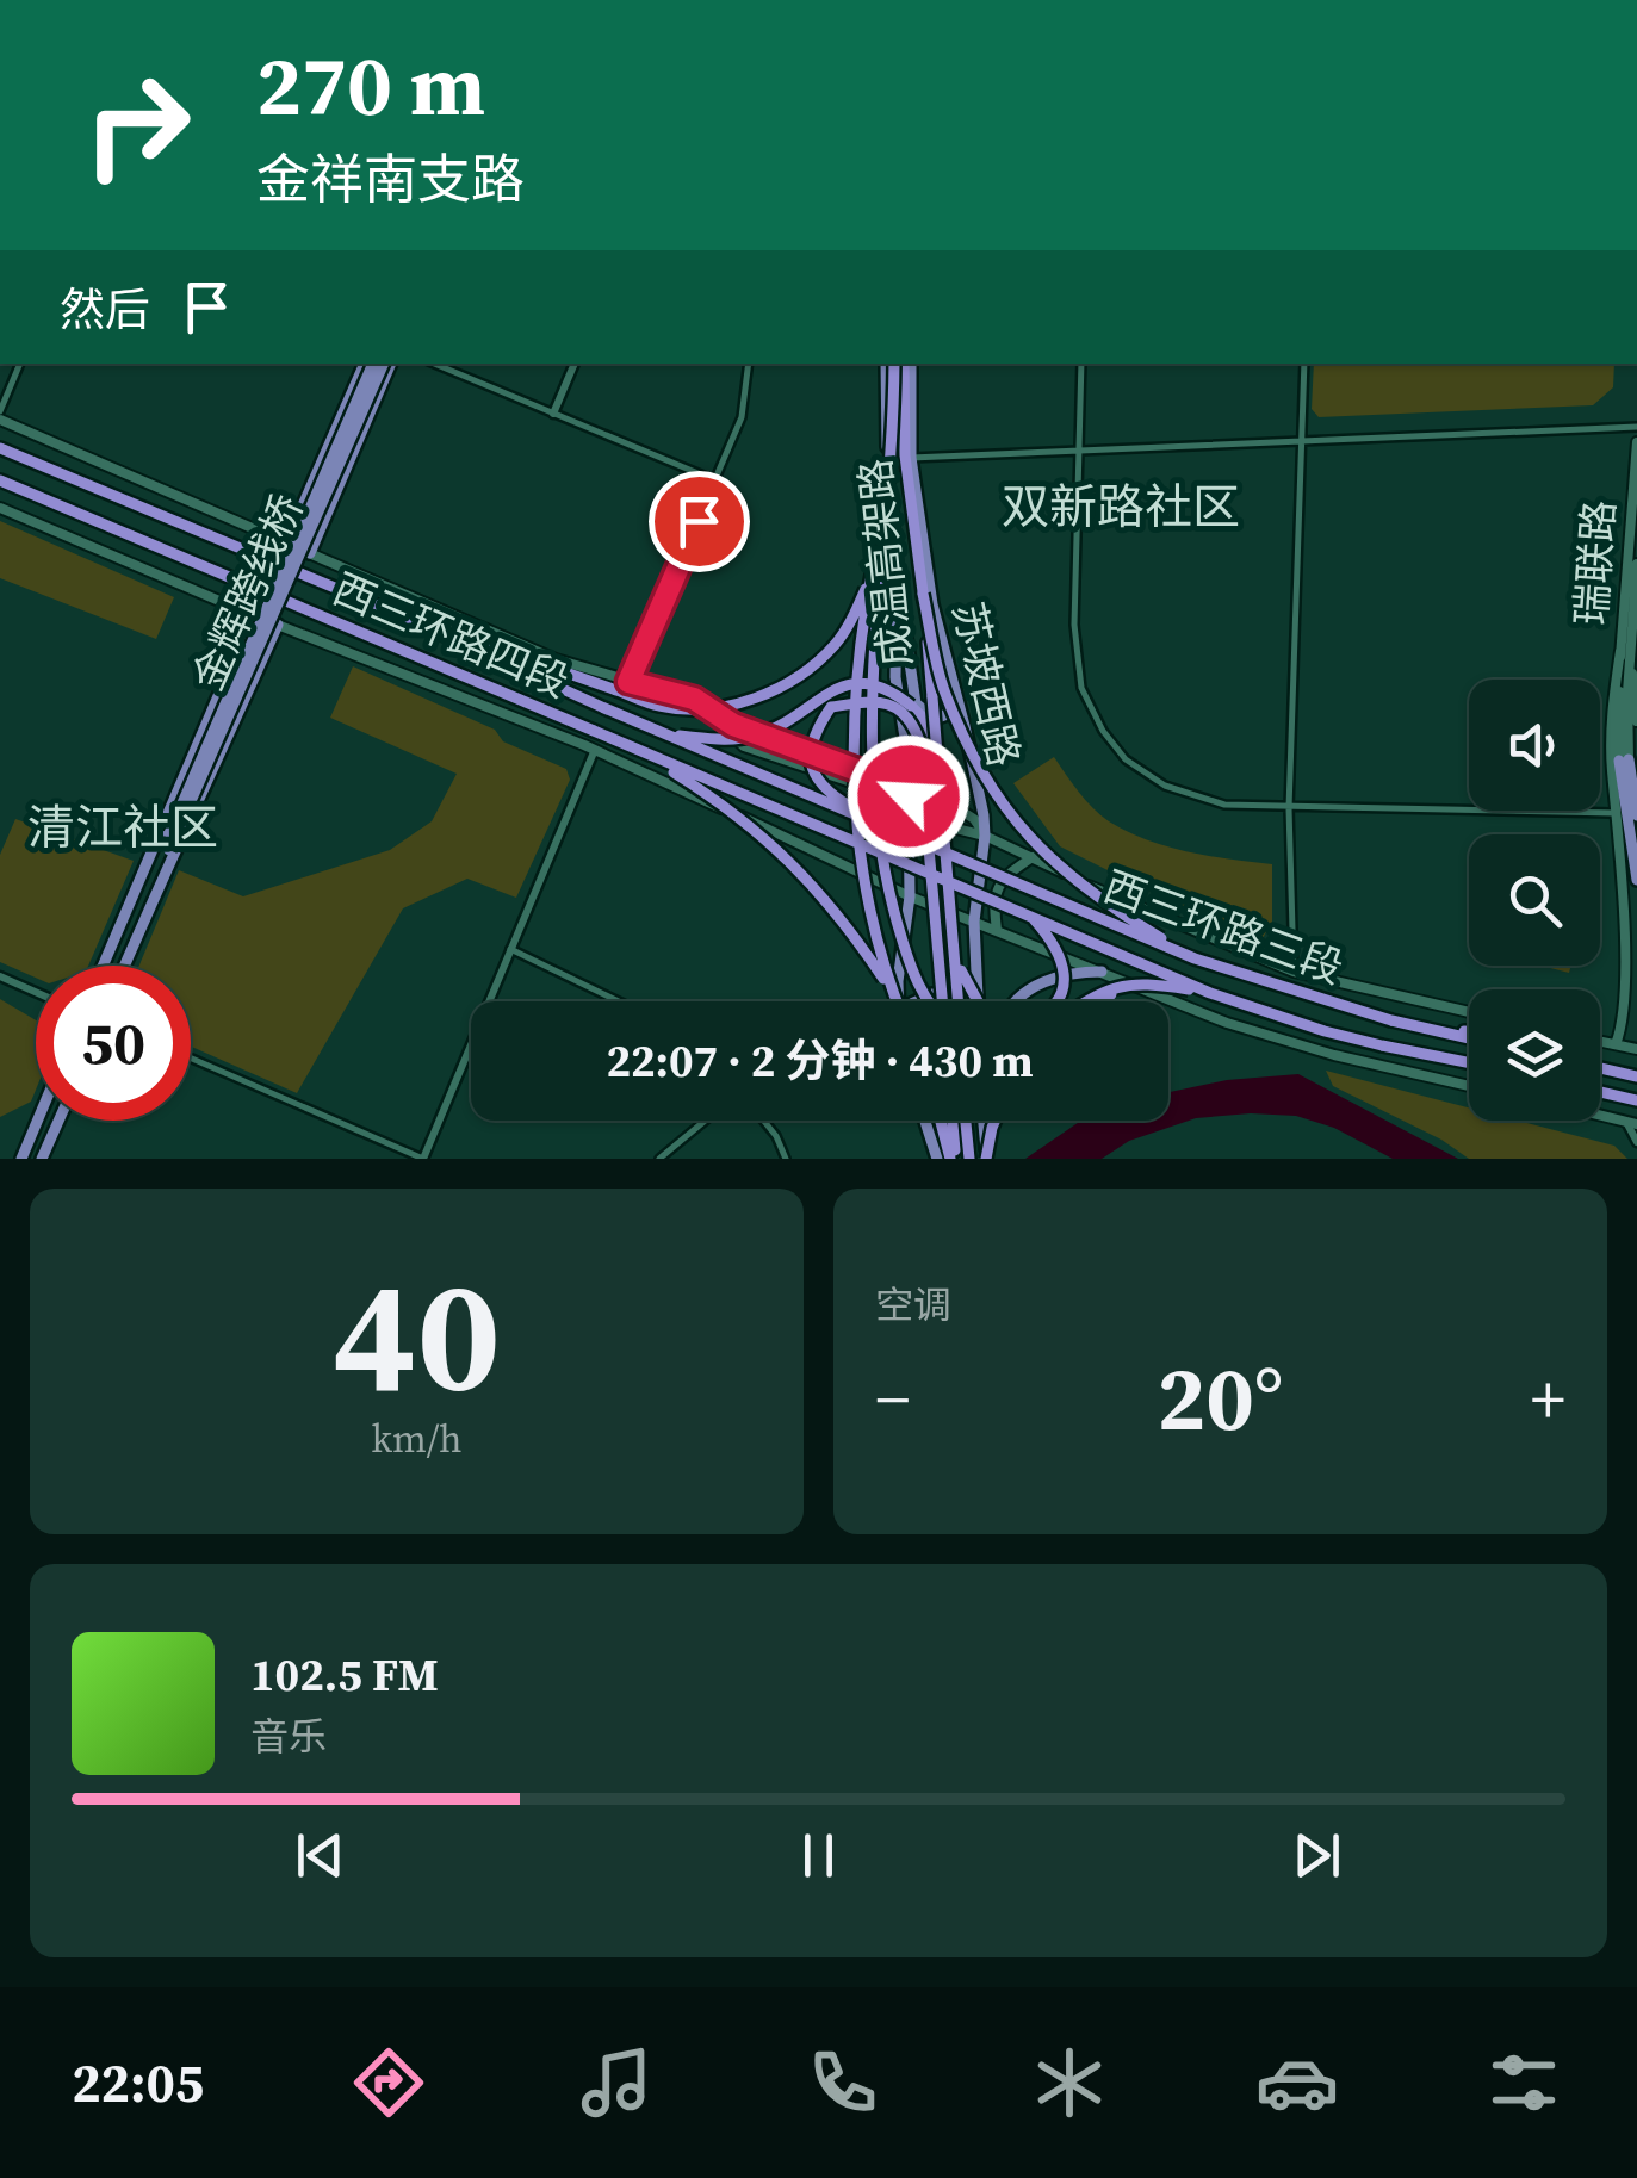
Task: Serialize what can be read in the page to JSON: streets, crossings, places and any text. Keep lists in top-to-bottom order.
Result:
{
  "streets": {
    "highway": ["成温高架路", "西三环路四段", "西三环路三段"],
    "main road": ["瑞联路", "金辉跨线桥", "苏坡西路"]
  },
  "crossings": [
    ["西三环路四段", "西三环路三段"]
  ],
  "districts": ["双新路社区", "清江社区"],
  "page": {
    "turn": ["270 m", "金祥南支路"],
    "then": "然后",
    "limit": "50",
    "trip": "22:07 · 2 分钟 · 430 m",
    "tile": [
      ["40", "km/h"],
      "空调"
    ],
    "heat": ["−", "20°", "+"],
    "song": ["102.5 FM", "音乐"],
    "tabs": "22:05"
  }
}
